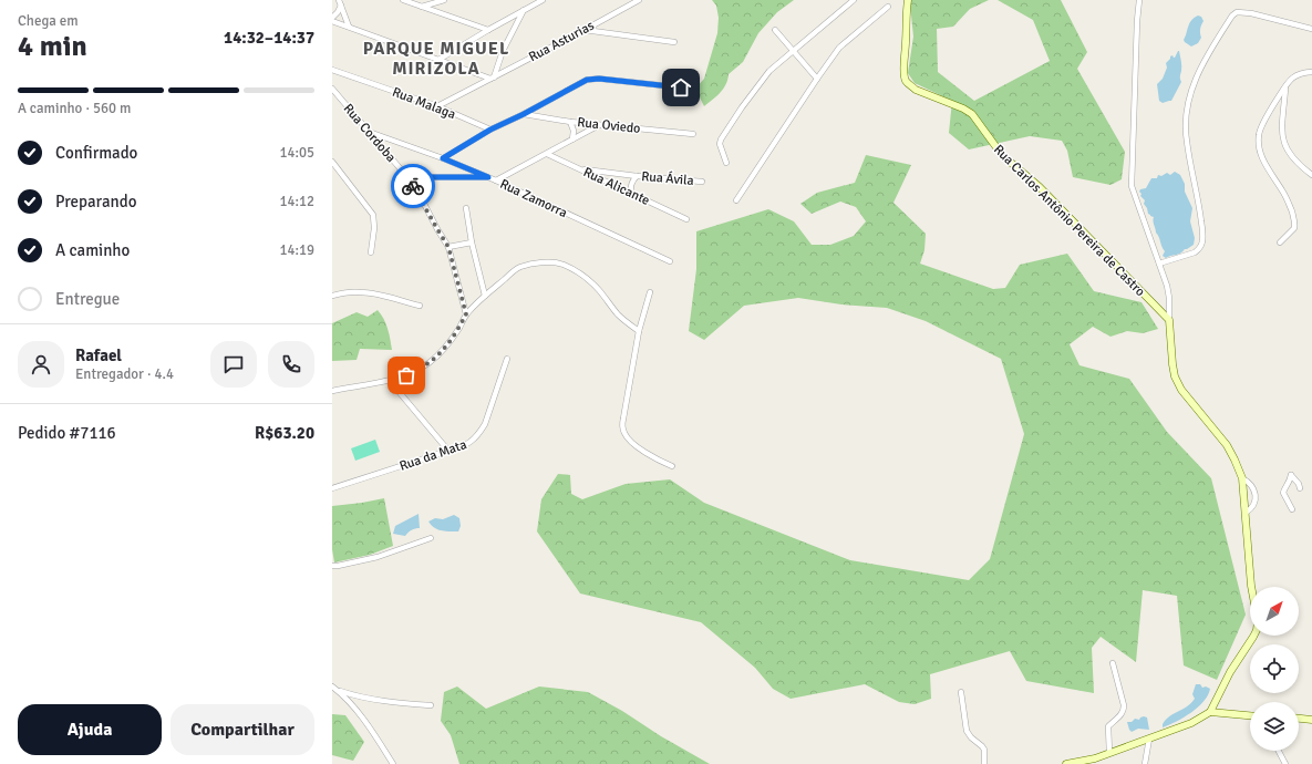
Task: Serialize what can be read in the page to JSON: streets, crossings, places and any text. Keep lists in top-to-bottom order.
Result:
{
  "streets": {
    "street": [
      "Rua Asturias",
      "Rua Malaga",
      "Rua Oviedo",
      "Rua Cordoba",
      "Rua Ávila",
      "Rua Alicante",
      "Rua Zamorra",
      "Rua Carlos Antônio Pereira de Castro",
      "Rua da Mata"
    ]
  },
  "crossings": [
    ["Rua Asturias", "Rua Malaga"],
    ["Rua Cordoba", "Rua Zamorra"],
    ["Rua Ávila", "Rua Alicante"]
  ],
  "districts": ["PARQUE MIGUEL MIRIZOLA"],
  "north": "top right",
  "page": {
    "heading": ["4 min", "Chega em", "14:32–14:37"],
    "panel": [
      "Rafael",
      "Entregador · 4.4",
      "Pedido #7116",
      "R$63.20"
    ],
    "bar": "A caminho · 560 m",
    "list": [
      ["Confirmado", "14:05"],
      ["Preparando", "14:12"],
      ["A caminho", "14:19"],
      "Entregue"
    ],
    "buttons": ["Ajuda", "Compartilhar"]
  }
}
